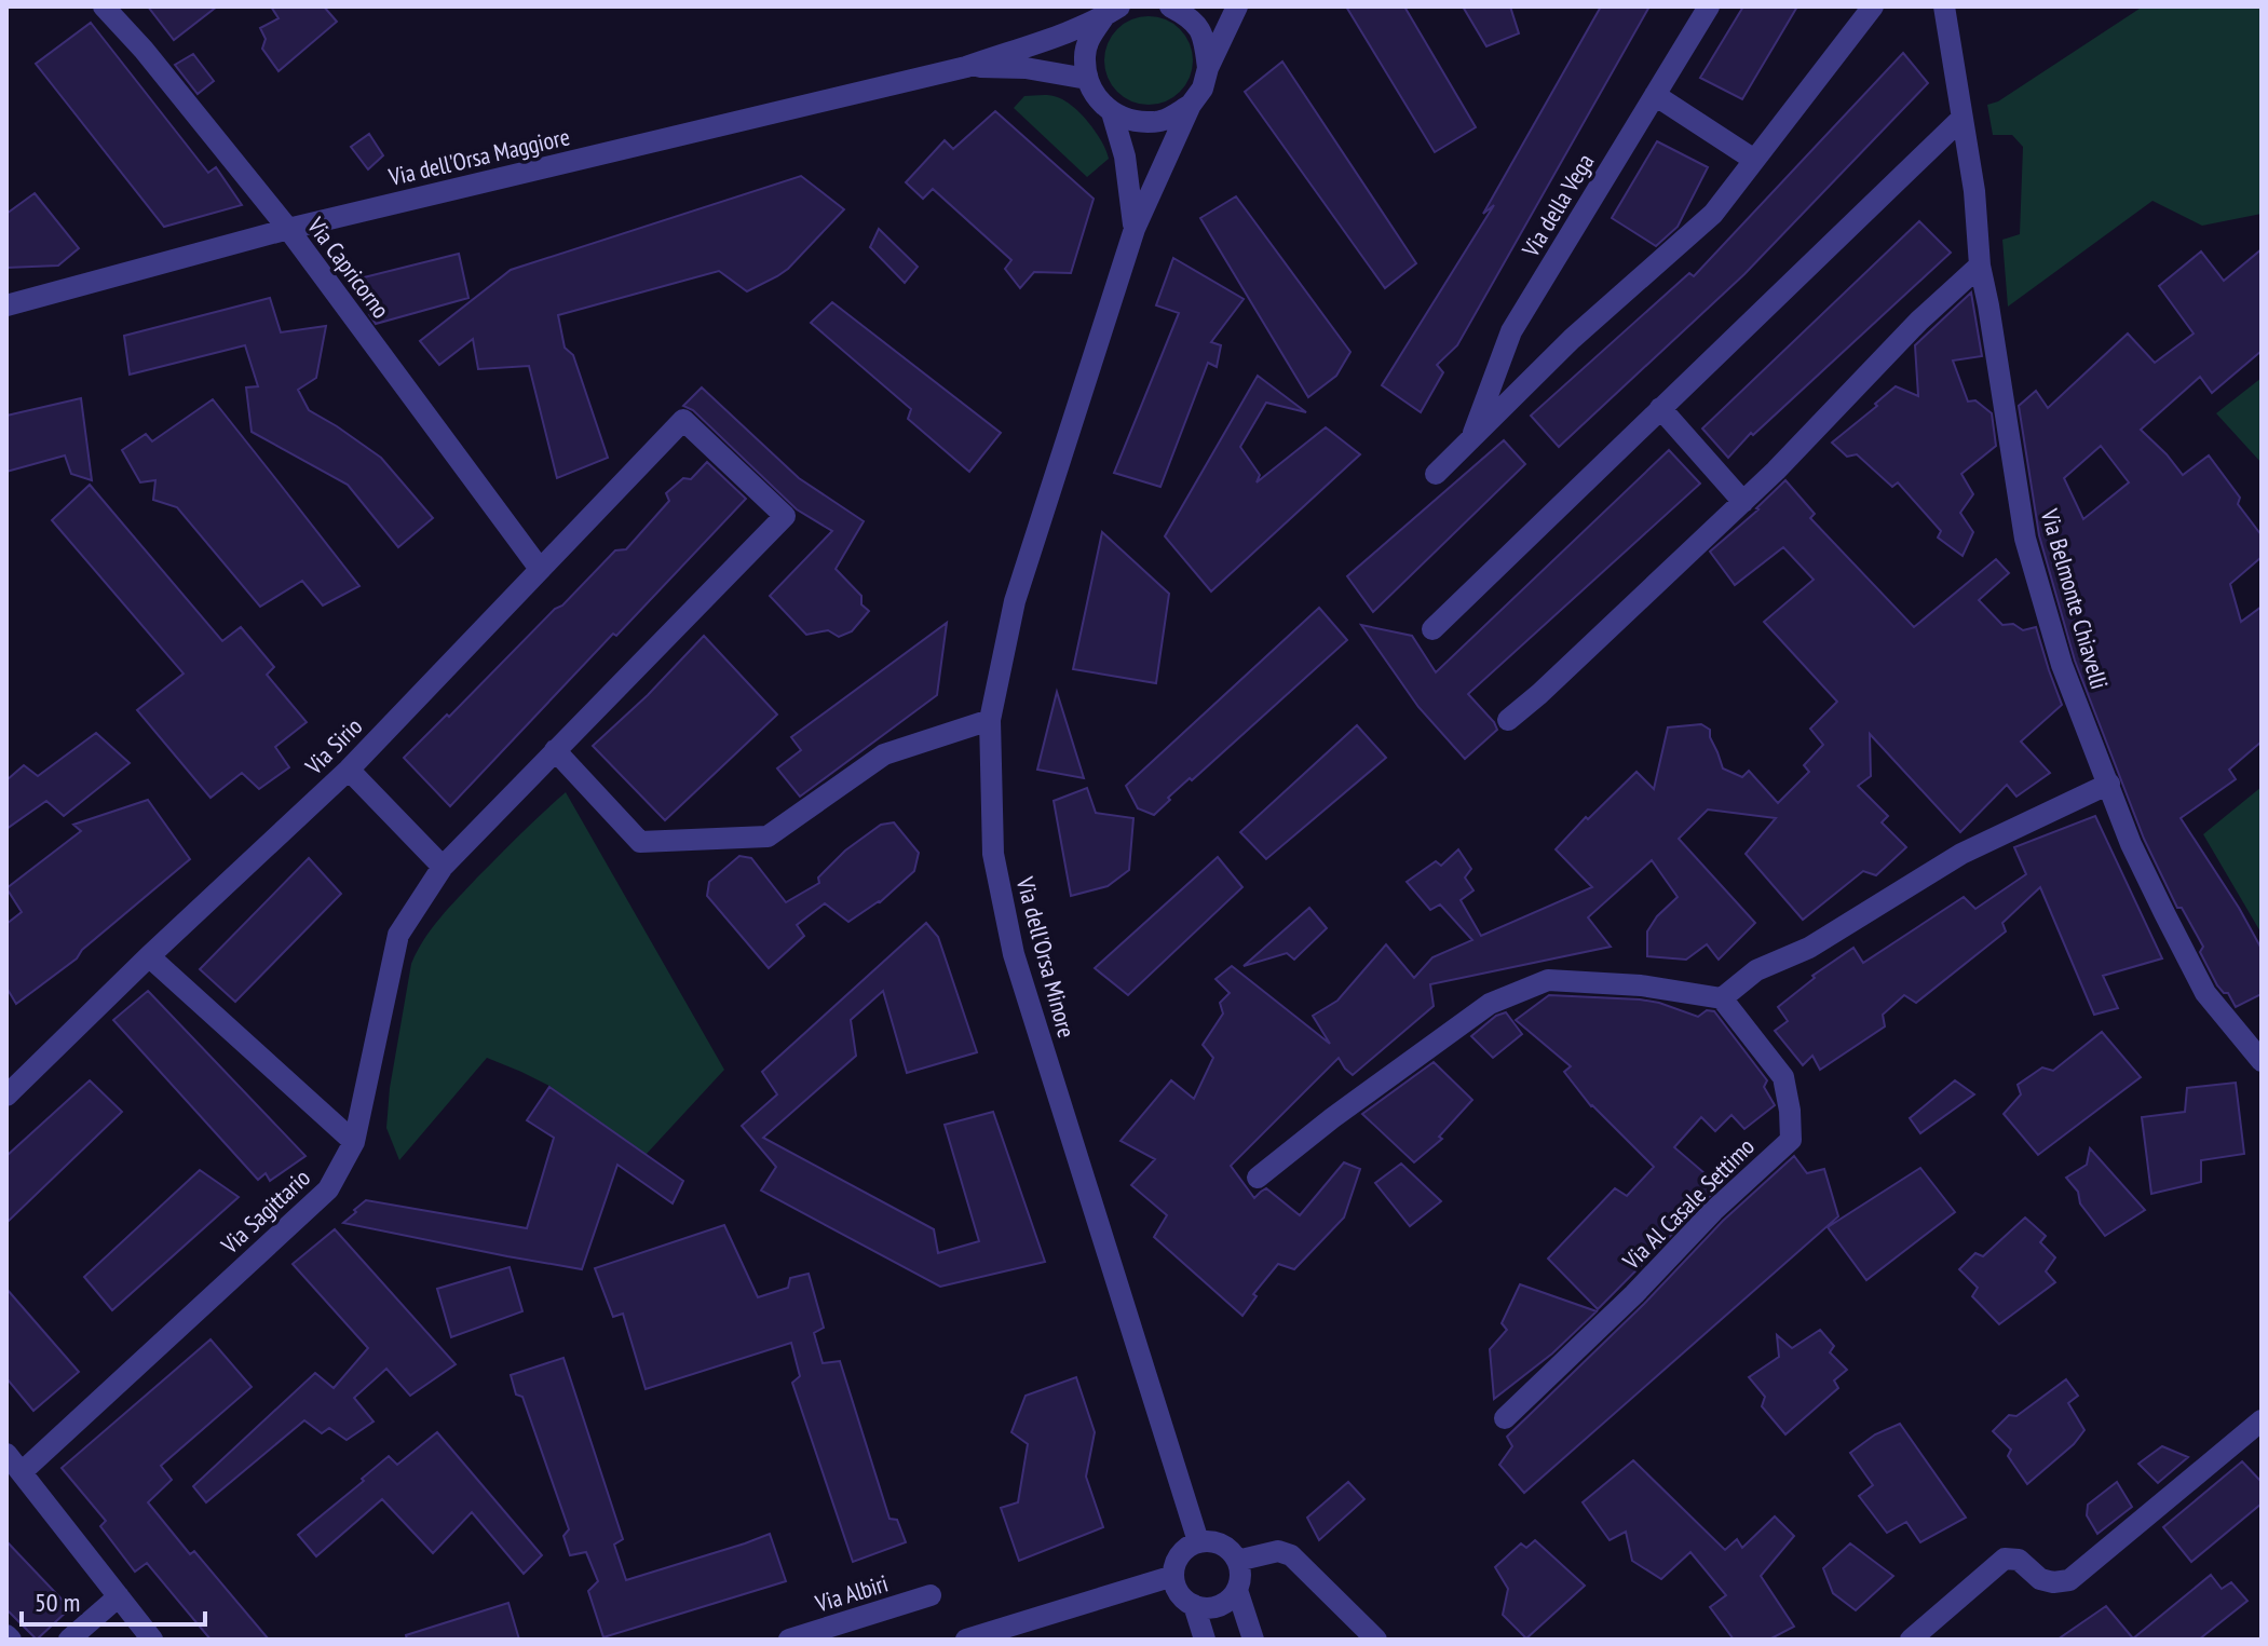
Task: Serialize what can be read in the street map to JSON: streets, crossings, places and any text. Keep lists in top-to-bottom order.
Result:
{
  "streets": {
    "street": [
      "Via dell'Orsa Maggiore",
      "Via della Vega",
      "Via Capricorno",
      "Via Belmonte Chiavelli",
      "Via Sirio",
      "Via dell'Orsa Minore",
      "Via Al Casale Settimo",
      "Via Sagittario",
      "Via Albiri"
    ]
  },
  "crossings": [
    ["Via dell'Orsa Maggiore", "Via Capricorno"],
    ["Via Capricorno", "Via Sirio"],
    ["Via Sirio", "Via Sagittario"]
  ],
  "scale_bar": "50 m"
}
